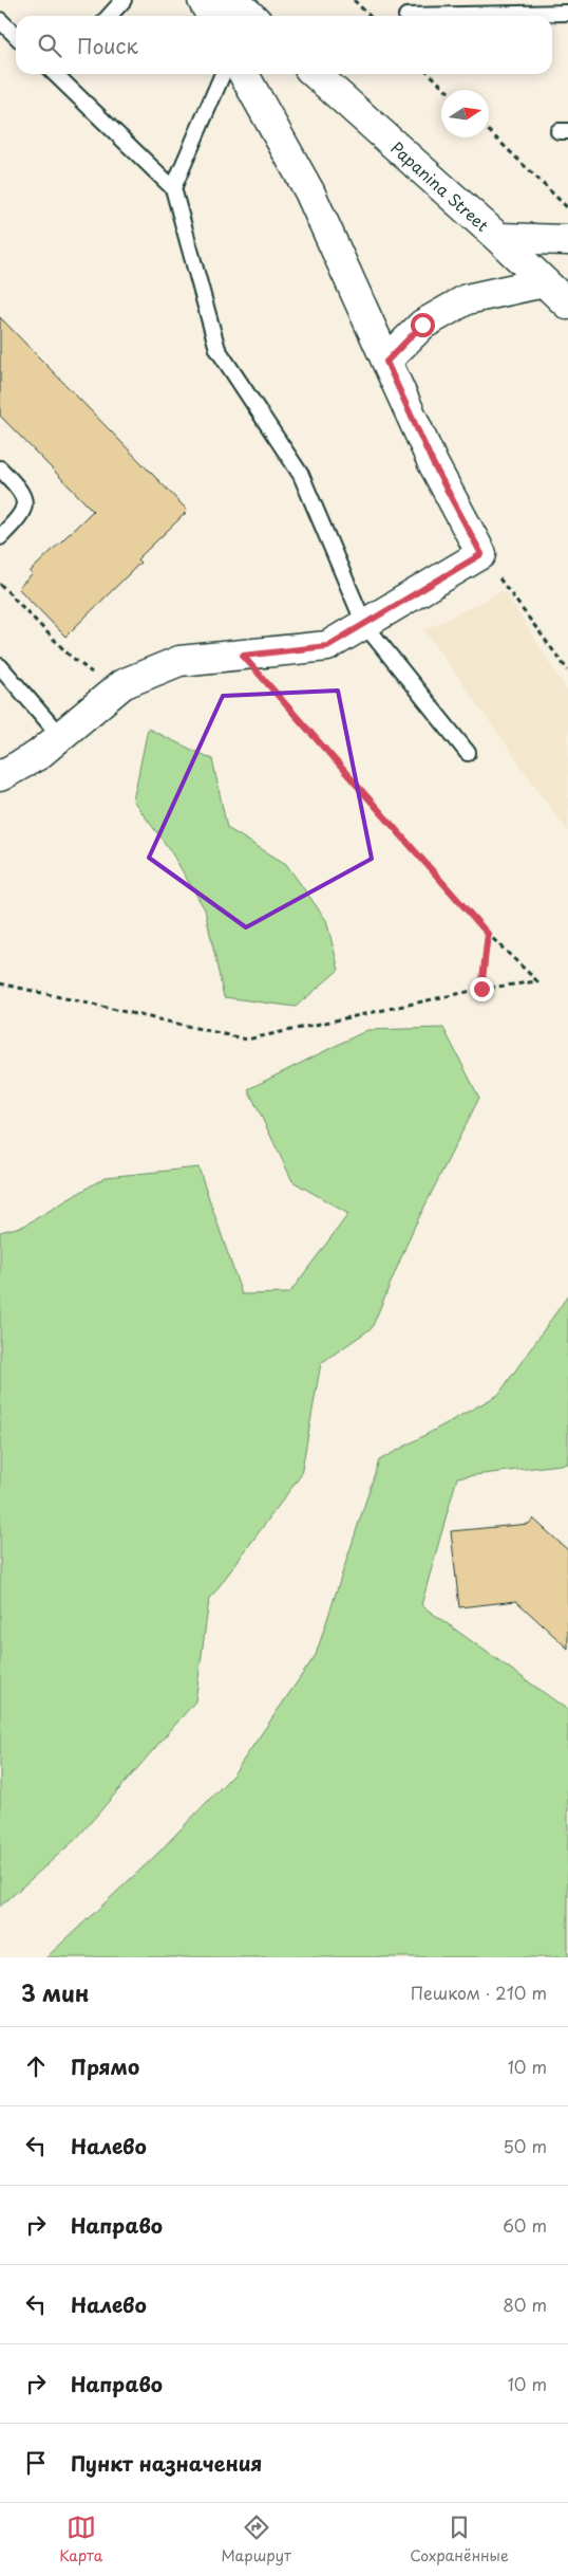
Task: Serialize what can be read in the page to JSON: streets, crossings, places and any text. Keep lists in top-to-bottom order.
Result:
{
  "streets": {
    "street": ["Papanina Street"]
  },
  "north": "right",
  "page": {
    "search": "Поиск",
    "heading": ["3 мин", "Пешком · 210 m"],
    "list": [
      ["Прямо", "10 m"],
      ["Налево", "50 m"],
      ["Направо", "60 m"],
      ["Налево", "80 m"],
      ["Направо", "10 m"],
      "Пункт назначения"
    ],
    "nav": ["Карта", "Маршрут", "Сохранённые"]
  }
}
